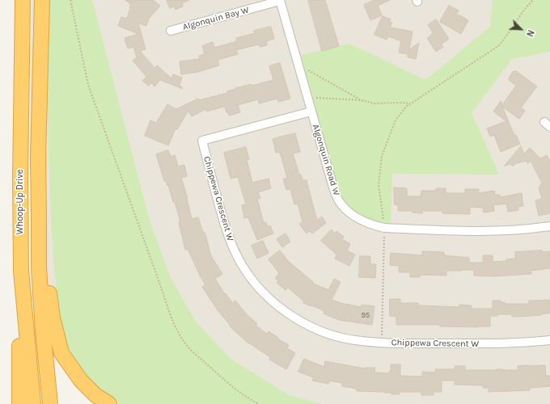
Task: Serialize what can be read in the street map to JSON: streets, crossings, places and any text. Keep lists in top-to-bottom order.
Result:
{
  "streets": {
    "highway": ["Whoop-Up Drive"],
    "street": ["Algonquin Bay W", "Algonquin Road W", "Chippewa Crescent W"]
  },
  "crossings": [
    ["Algonquin Bay W", "Algonquin Road W"],
    ["Algonquin Road W", "Chippewa Crescent W"]
  ],
  "house_numbers": ["95"],
  "north": "bottom right"
}
